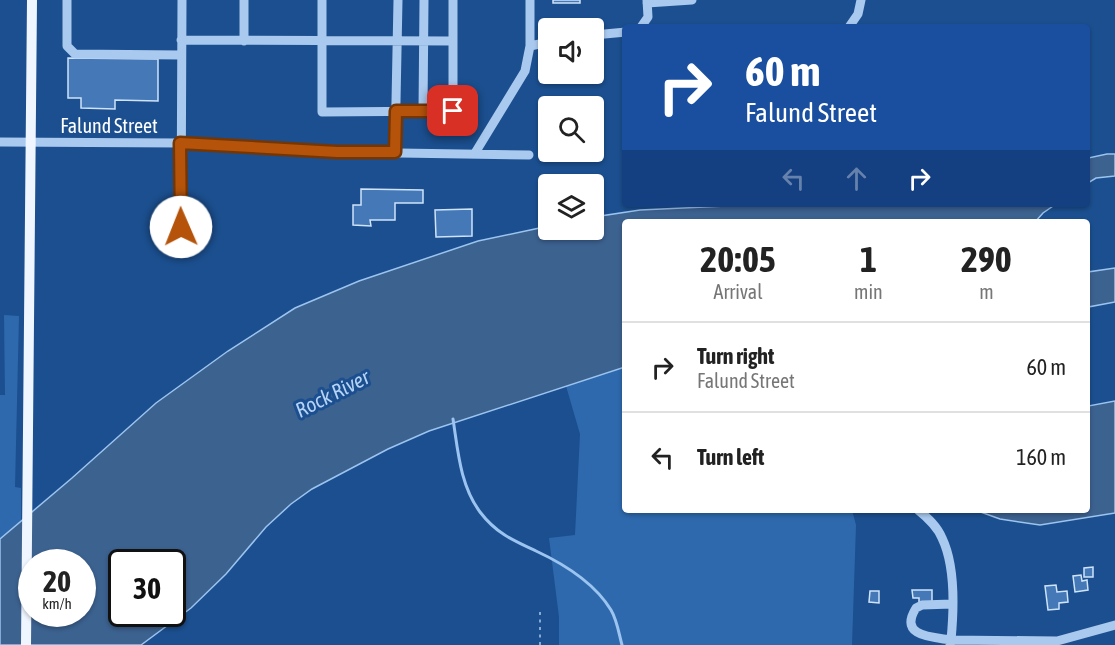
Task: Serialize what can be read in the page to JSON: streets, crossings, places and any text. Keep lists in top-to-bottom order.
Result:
{
  "streets": {
    "street": ["Falund Street"]
  },
  "water": ["Rock River"],
  "page": {
    "turn": ["60 m", "Falund Street"],
    "eta": [
      "20:05",
      "Arrival",
      "1",
      "min",
      "290",
      "m"
    ],
    "list": [
      {
        "name": "Turn right",
        "note": "Falund Street",
        "value": "60 m"
      },
      {
        "name": "Turn left",
        "value": "160 m"
      }
    ],
    "speed": "20 km/h",
    "limit": "30"
  }
}
